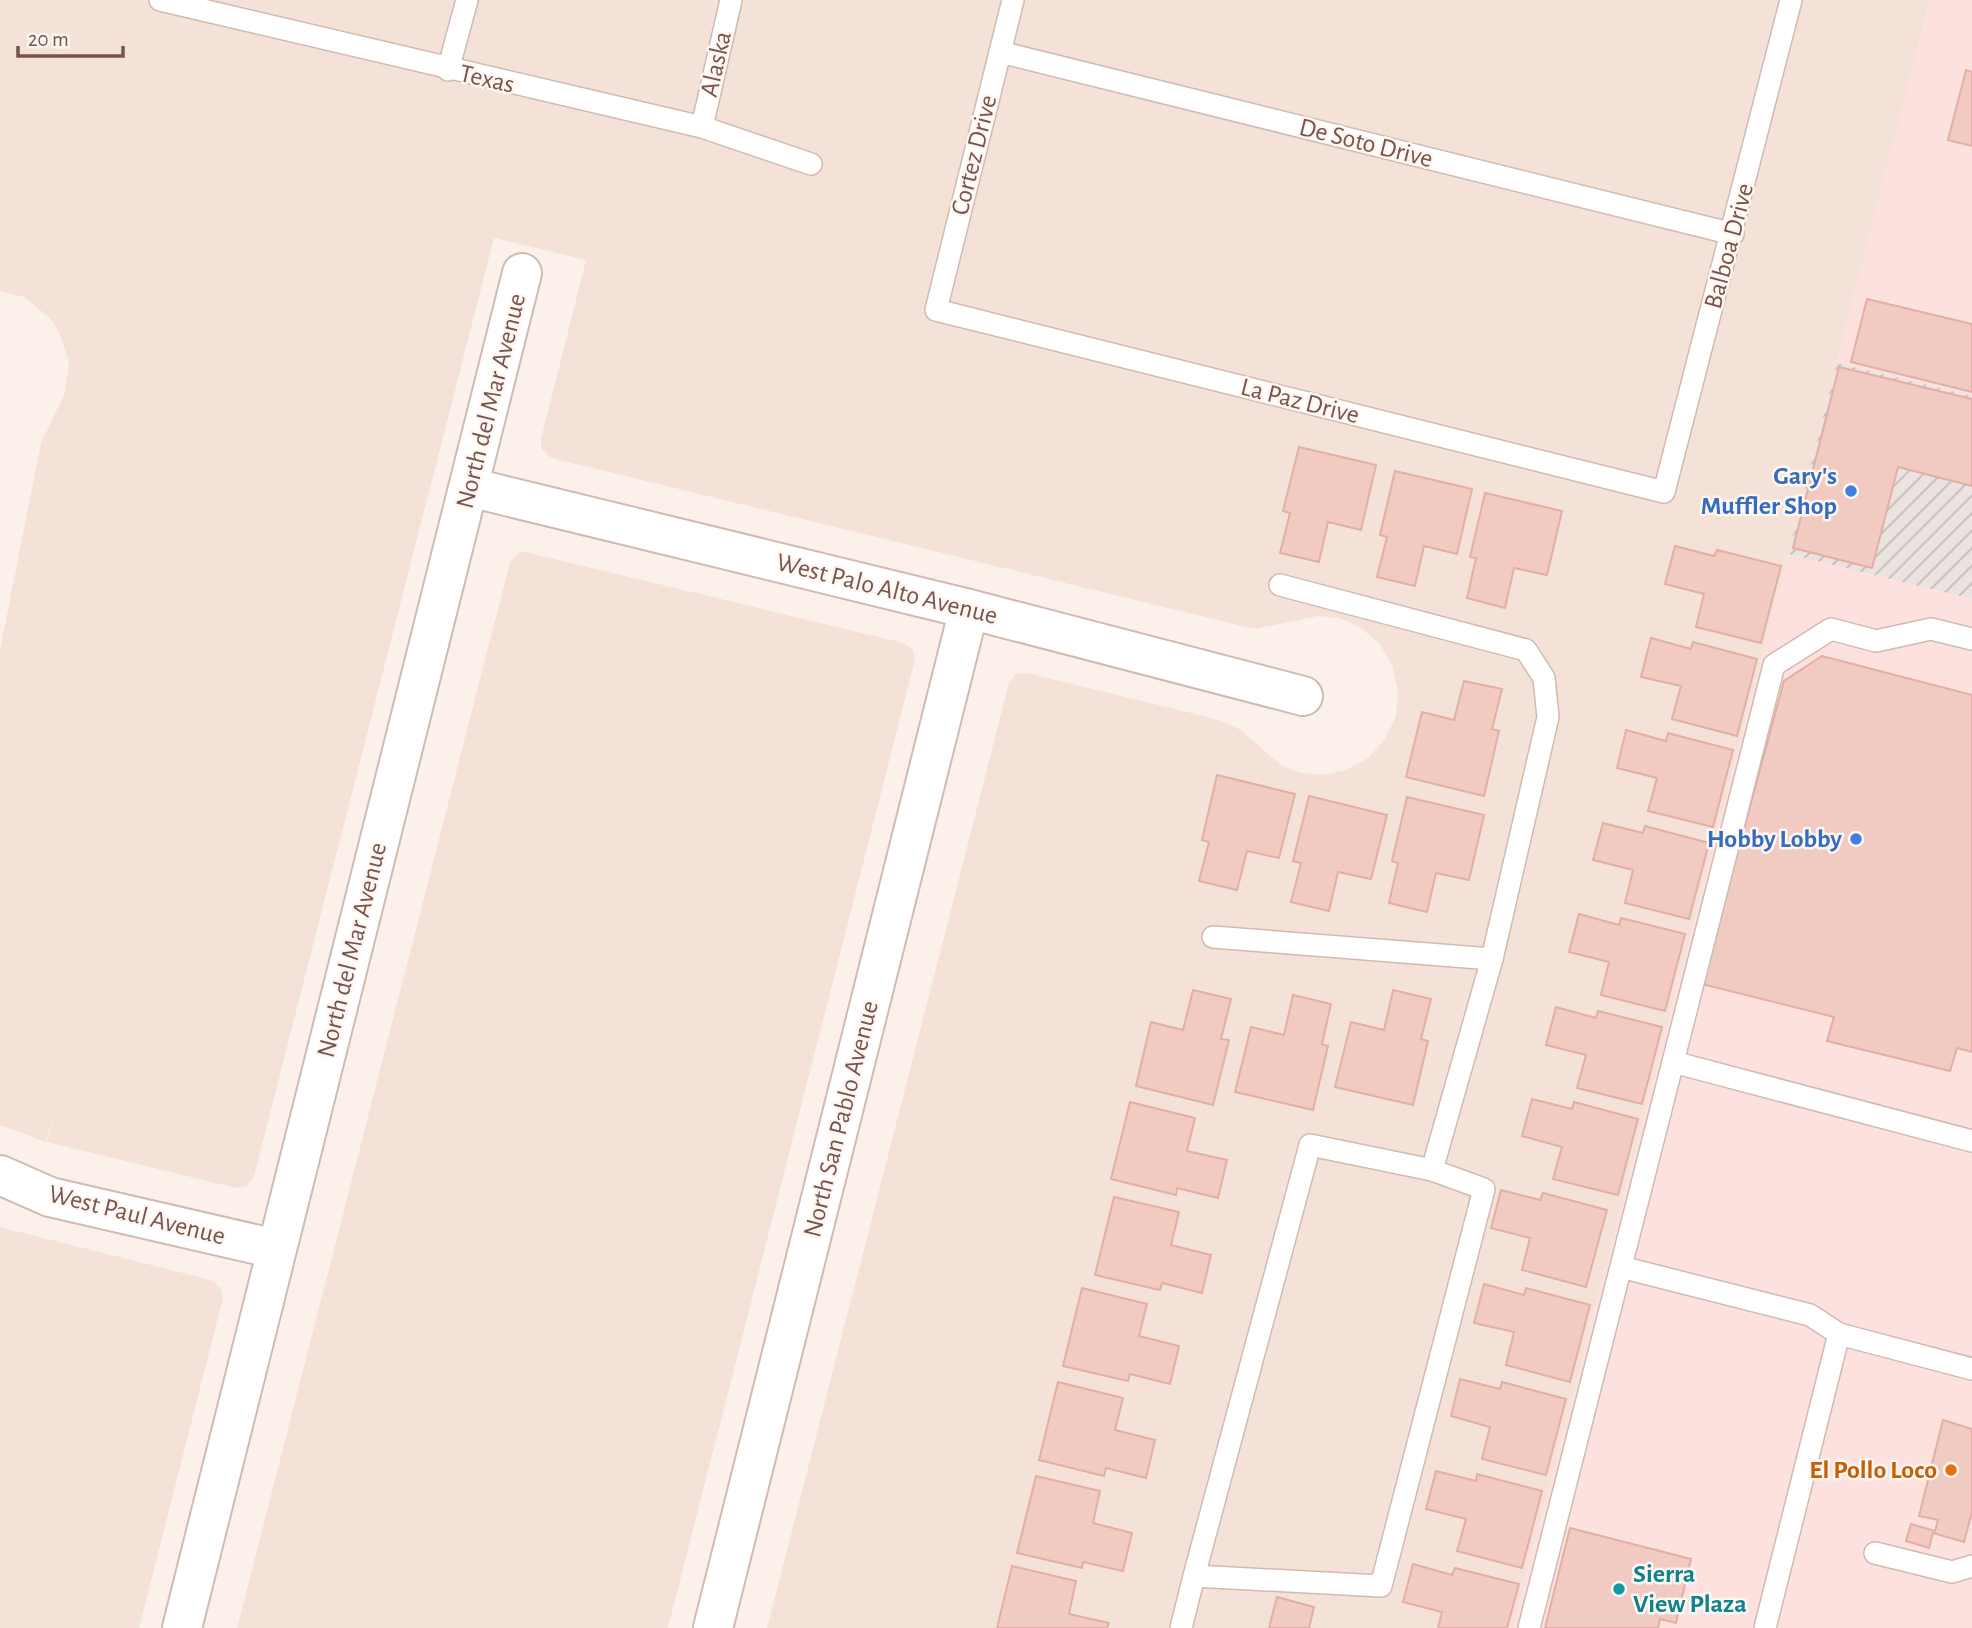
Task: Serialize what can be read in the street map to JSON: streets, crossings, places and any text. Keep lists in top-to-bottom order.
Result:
{
  "streets": {
    "street": [
      "North del Mar Avenue",
      "West Palo Alto Avenue",
      "North San Pablo Avenue",
      "West Paul Avenue"
    ],
    "lane": [
      "Alaska",
      "Texas",
      "De Soto Drive",
      "Cortez Drive",
      "Balboa Drive",
      "La Paz Drive"
    ]
  },
  "crossings": [
    ["Alaska", "Texas"],
    ["De Soto Drive", "Cortez Drive"],
    ["De Soto Drive", "Balboa Drive"],
    ["Cortez Drive", "La Paz Drive"],
    ["Balboa Drive", "La Paz Drive"],
    ["North del Mar Avenue", "West Palo Alto Avenue"],
    ["North del Mar Avenue", "West Paul Avenue"],
    ["West Palo Alto Avenue", "North San Pablo Avenue"]
  ],
  "places": [
    "Gary's Muffler Shop",
    "Hobby Lobby",
    "El Pollo Loco",
    "Sierra View Plaza"
  ],
  "scale_bar": "20 m"
}
